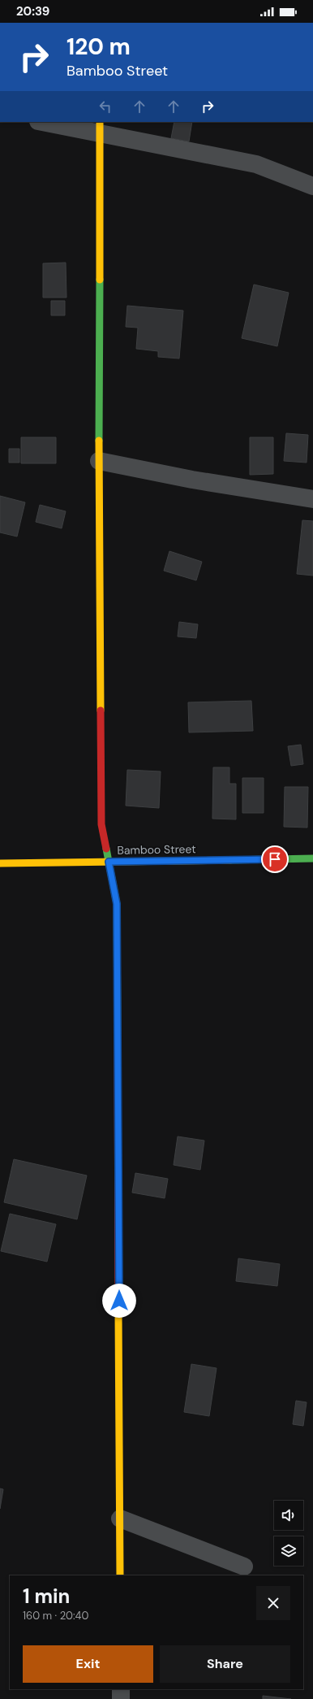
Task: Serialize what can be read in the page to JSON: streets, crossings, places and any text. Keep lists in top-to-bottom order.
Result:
{
  "streets": {
    "street": ["Bamboo Street"]
  },
  "page": {
    "status": "20:39",
    "turn": ["120 m", "Bamboo Street"],
    "heading": ["1 min", "160 m · 20:40"],
    "buttons": ["Exit", "Share"]
  }
}
